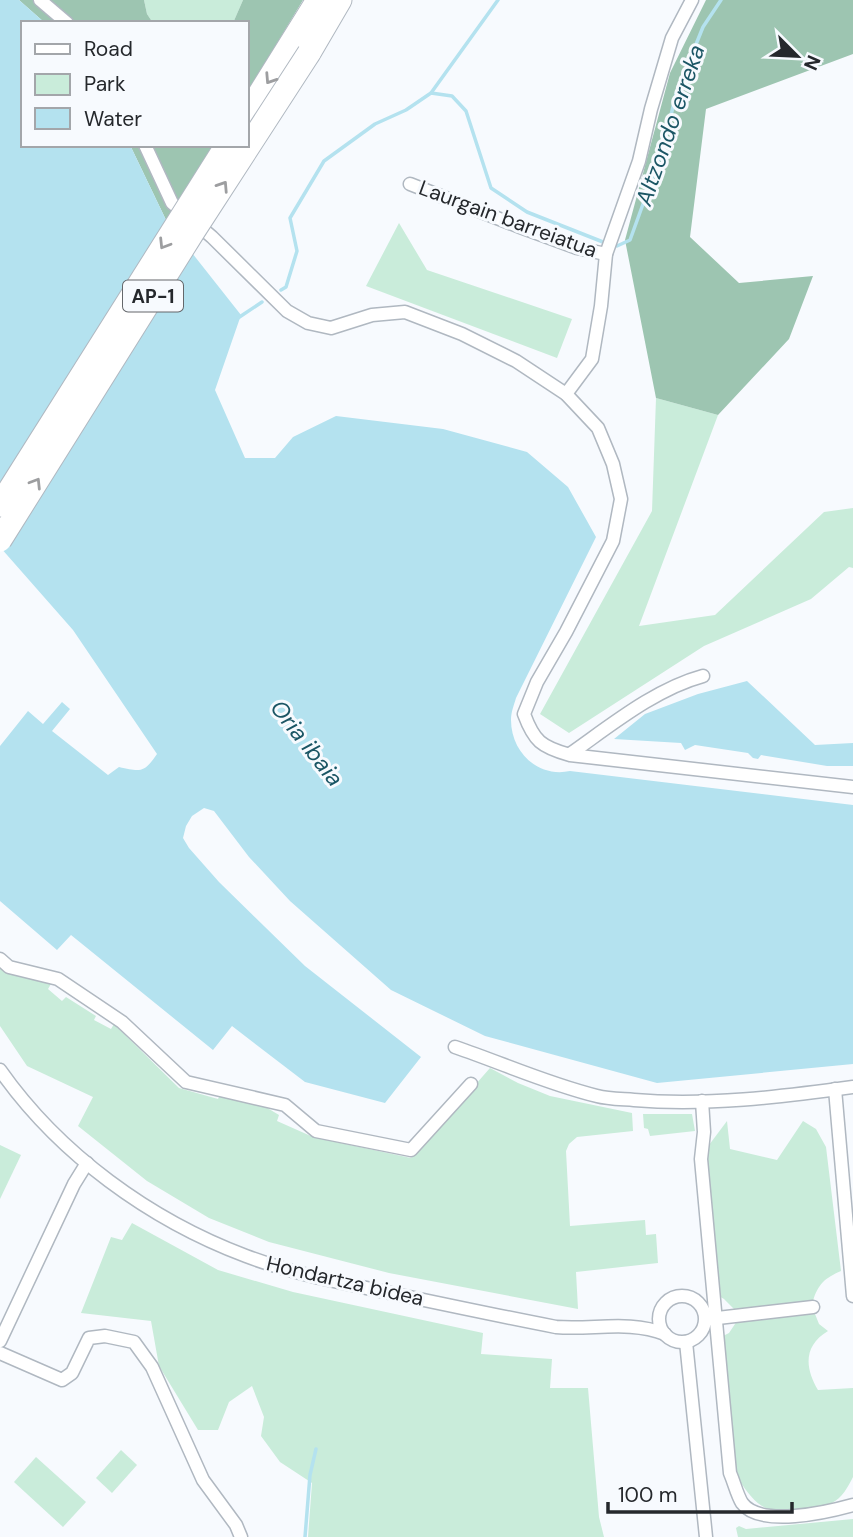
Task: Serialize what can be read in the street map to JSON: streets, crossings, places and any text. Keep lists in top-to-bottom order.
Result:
{
  "streets": {
    "highway": ["AP-1"],
    "street": ["Laurgain barreiatua", "Hondartza bidea"]
  },
  "water": ["Altzondo erreka", "Oria ibaia"],
  "legend": ["Road", "Park", "Water"],
  "scale_bar": "100 m",
  "north": "bottom right"
}
